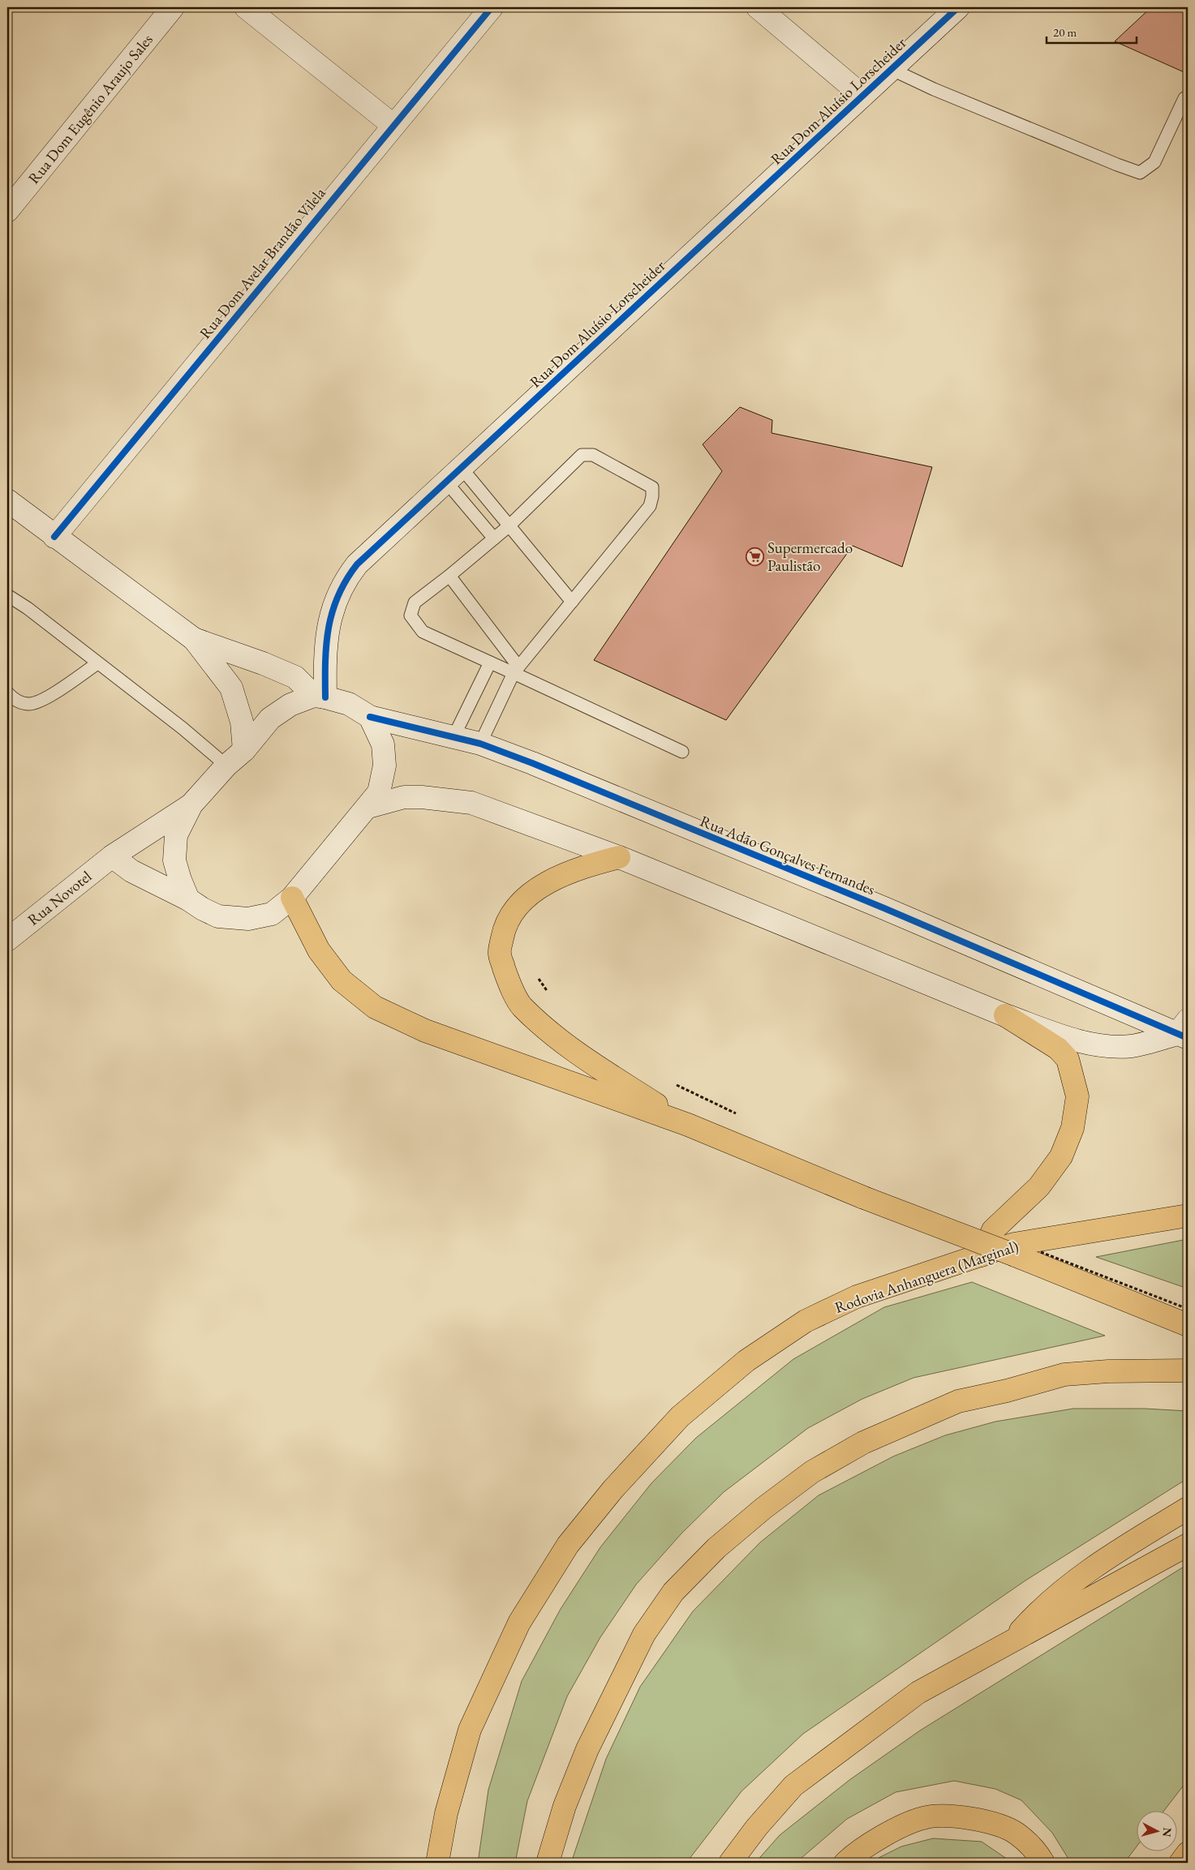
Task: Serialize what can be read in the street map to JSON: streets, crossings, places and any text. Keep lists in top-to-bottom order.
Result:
{
  "streets": {
    "highway": ["Rodovia Anhanguera (Marginal)"],
    "street": [
      "Rua Dom Aluísio Lorscheider",
      "Rua Dom Eugênio Araujo Sales",
      "Rua Dom Avelar Brandão Vilela",
      "Rua Adão Gonçalves Fernandes",
      "Rua Novotel"
    ]
  },
  "crossings": [
    ["Rua Dom Aluísio Lorscheider", "Rua Adão Gonçalves Fernandes"]
  ],
  "places": {
    "supermarket": ["Supermercado Paulistão"]
  },
  "scale_bar": "20 m",
  "north": "right"
}
